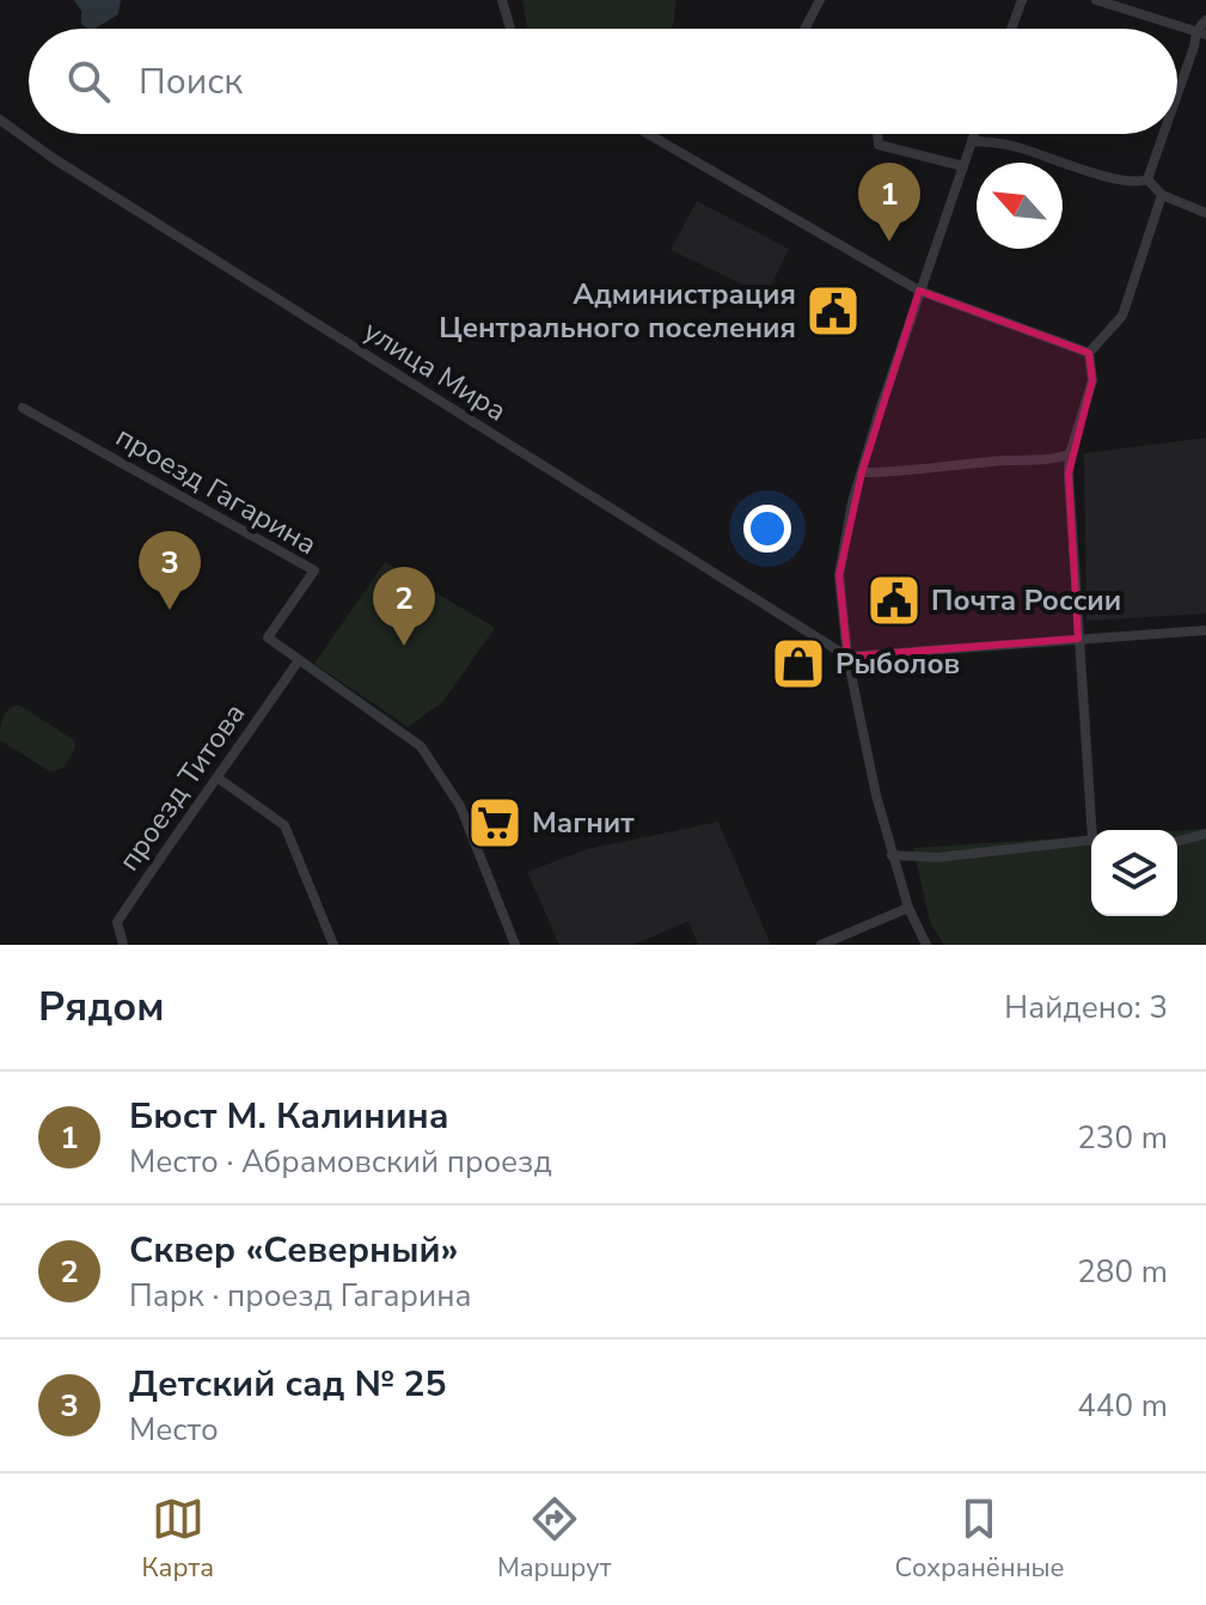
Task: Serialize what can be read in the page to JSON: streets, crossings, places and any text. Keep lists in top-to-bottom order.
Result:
{
  "streets": {
    "street": ["улица Мира", "проезд Гагарина", "проезд Титова"]
  },
  "crossings": [
    ["проезд Гагарина", "проезд Титова"]
  ],
  "places": {
    "public building": ["Администрация Центрального поселения", "Почта России"],
    "shop": ["Рыболов"],
    "supermarket": ["Магнит"]
  },
  "north": "top left",
  "page": {
    "search": "Поиск",
    "pins": ["1", "3", "2"],
    "heading": ["Рядом", "Найдено: 3"],
    "list": [
      {
        "mark": "1",
        "name": "Бюст М. Калинина",
        "note": "Место · Абрамовский проезд",
        "value": "230 m"
      },
      {
        "mark": "2",
        "name": "Сквер «Северный»",
        "note": "Парк · проезд Гагарина",
        "value": "280 m"
      },
      {
        "mark": "3",
        "name": "Детский сад № 25",
        "note": "Место",
        "value": "440 m"
      }
    ],
    "nav": ["Карта", "Маршрут", "Сохранённые"]
  }
}
